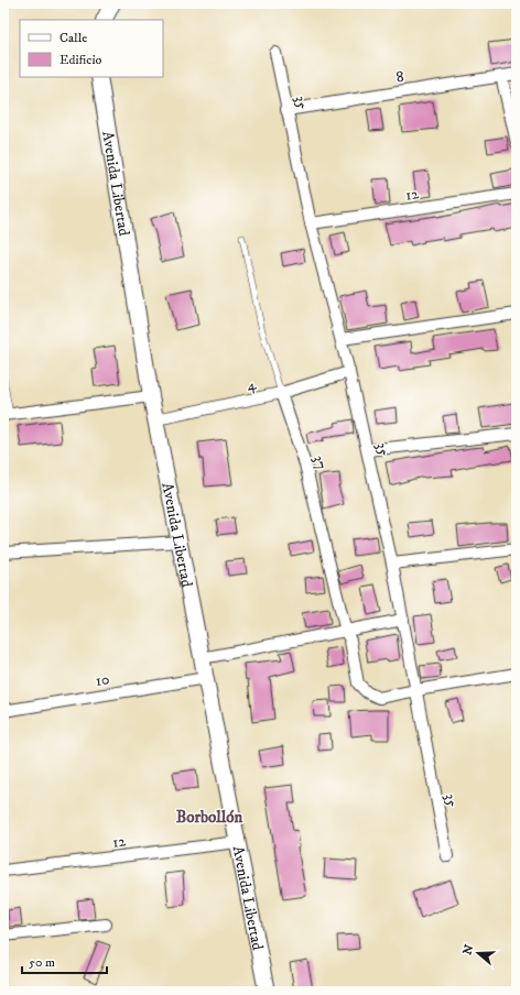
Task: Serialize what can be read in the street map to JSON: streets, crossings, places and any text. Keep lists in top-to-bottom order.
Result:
{
  "streets": {
    "main road": ["Avenida Libertad"],
    "street": [
      "8",
      "35",
      "12",
      "4",
      "37",
      "10"
    ]
  },
  "crossings": [
    ["8", "35"],
    ["35", "12"],
    ["35", "4"],
    ["35", "37"],
    ["Avenida Libertad", "12"],
    ["Avenida Libertad", "4"],
    ["Avenida Libertad", "10"],
    ["4", "37"]
  ],
  "districts": ["Borbollón"],
  "legend": ["Calle", "Edificio"],
  "scale_bar": "50 m",
  "north": "left"
}
